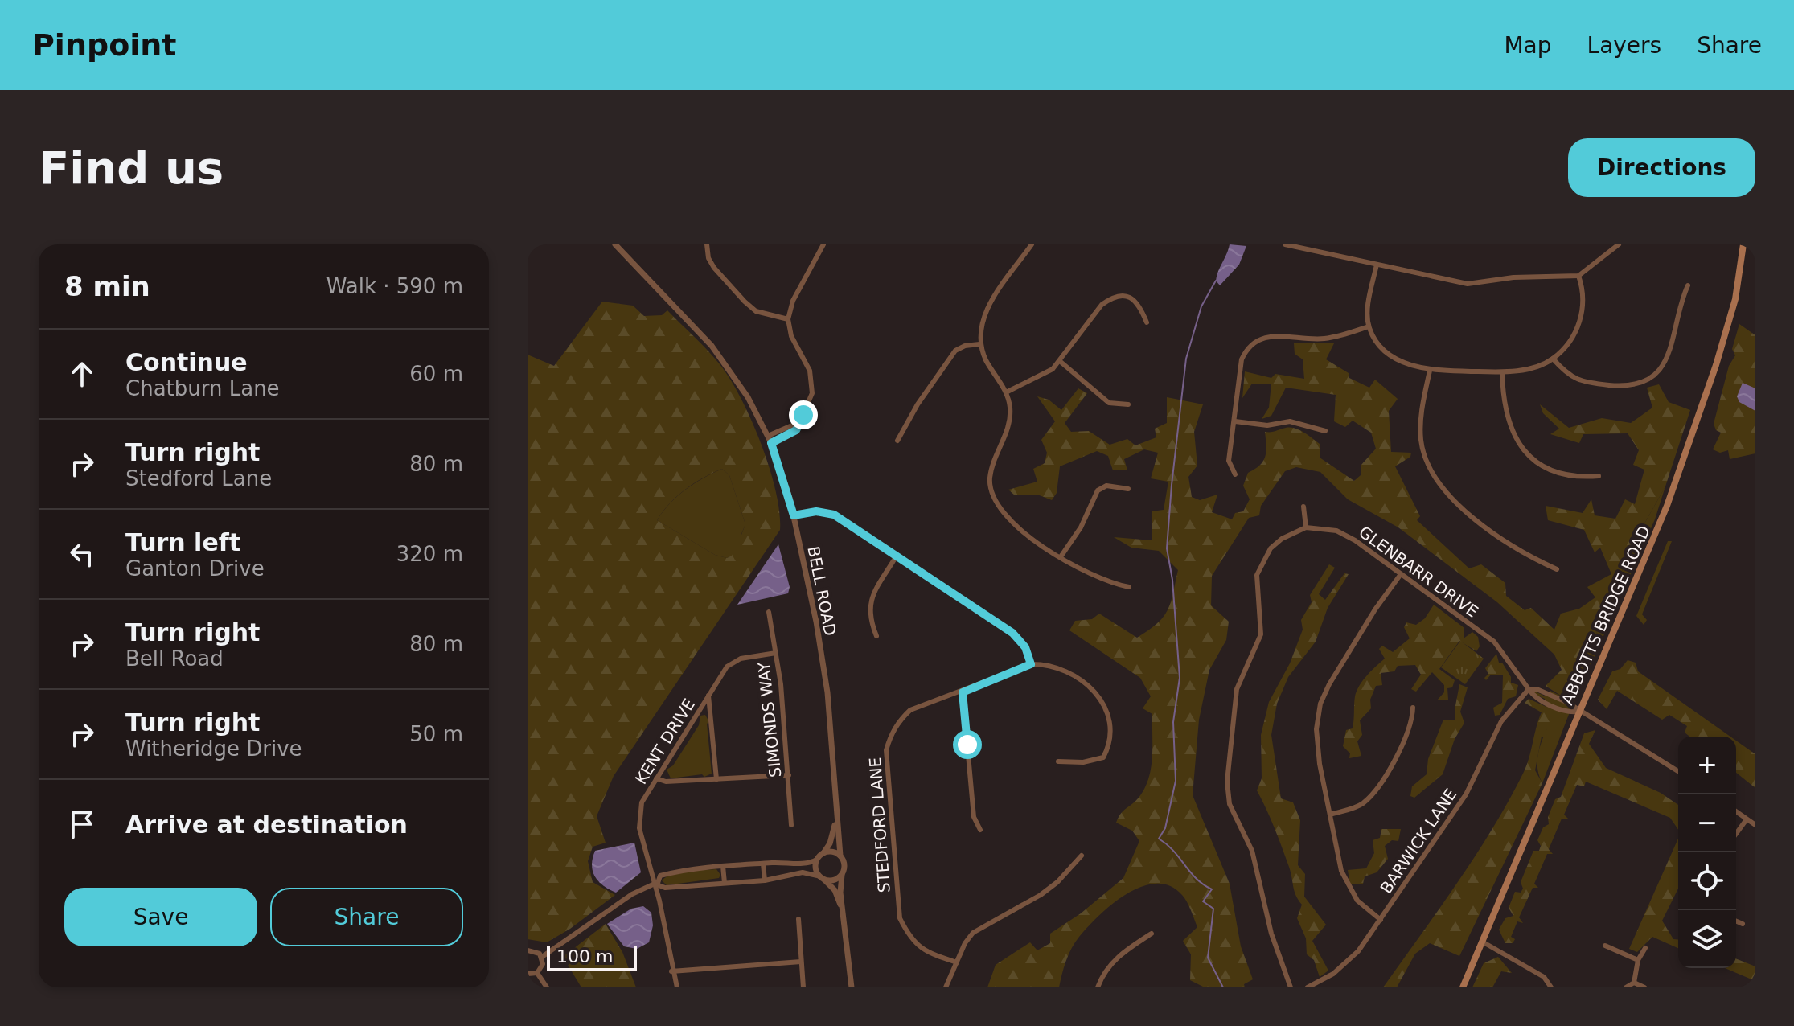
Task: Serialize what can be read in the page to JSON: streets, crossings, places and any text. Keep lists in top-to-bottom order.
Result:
{
  "streets": {
    "main road": ["ABBOTTS BRIDGE ROAD"],
    "street": [
      "GLENBARR DRIVE",
      "BELL ROAD",
      "SIMONDS WAY",
      "KENT DRIVE",
      "STEDFORD LANE",
      "BARWICK LANE"
    ]
  },
  "crossings": [
    ["GLENBARR DRIVE", "BARWICK LANE"],
    ["SIMONDS WAY", "KENT DRIVE"]
  ],
  "scale_bar": "100 m",
  "page": {
    "header": "Pinpoint",
    "nav": ["Map", "Layers", "Share"],
    "buttons": [
      "Directions",
      ["Save", "Share"]
    ],
    "title": "Find us",
    "heading": ["8 min", "Walk · 590 m"],
    "list": [
      ["Continue", "Chatburn Lane", "60 m"],
      ["Turn right", "Stedford Lane", "80 m"],
      ["Turn left", "Ganton Drive", "320 m"],
      ["Turn right", "Bell Road", "80 m"],
      ["Turn right", "Witheridge Drive", "50 m"],
      "Arrive at destination"
    ],
    "map_buttons": ["+", "−"],
    "scale": "100 m"
  }
}
